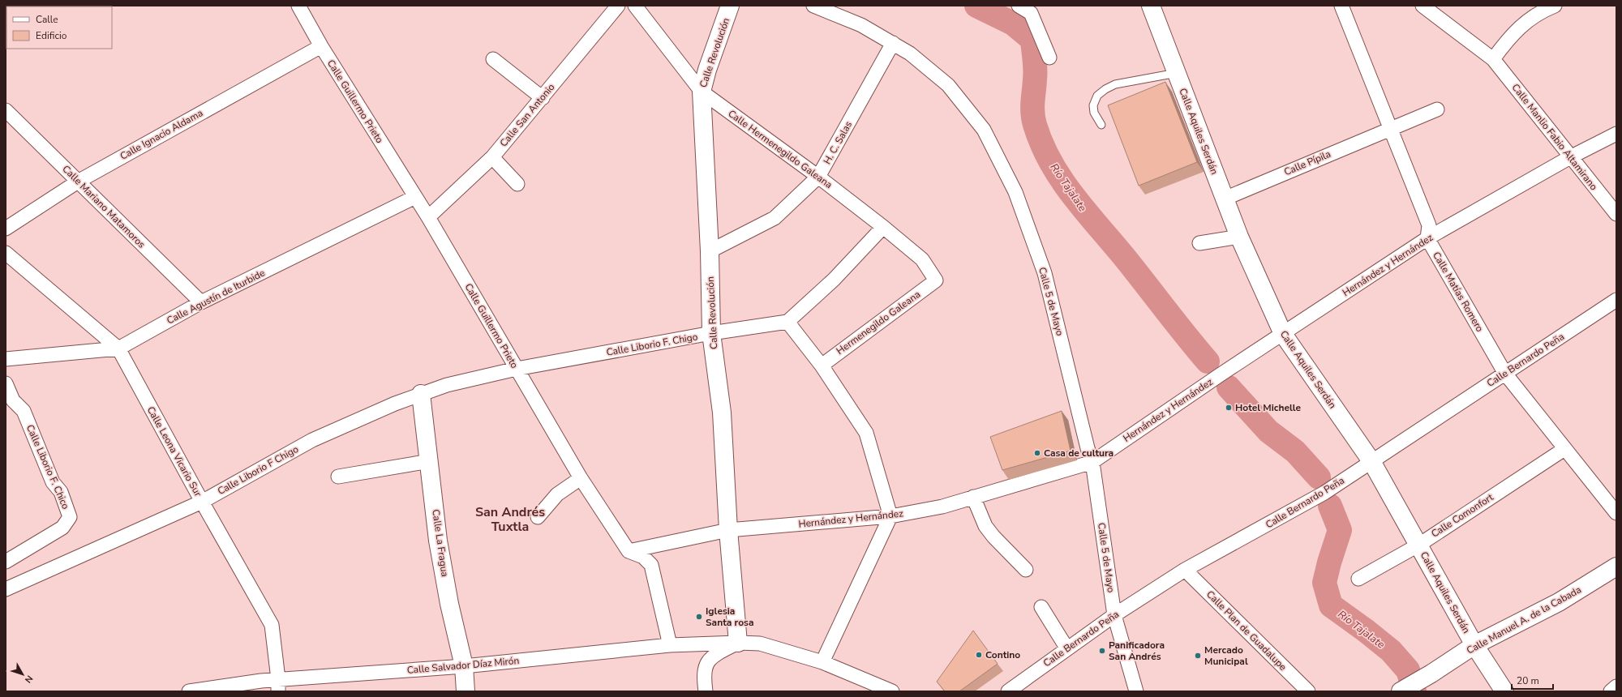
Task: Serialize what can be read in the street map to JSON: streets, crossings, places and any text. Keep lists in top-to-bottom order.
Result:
{
  "streets": {
    "street": [
      "Calle Revolución",
      "Calle Guillermo Prieto",
      "Calle San Antonio",
      "Calle Aquiles Serdán",
      "Calle Ignacio Aldama",
      "Calle Manlio Fabio Altamirano",
      "H. C. Salas",
      "Calle Hermenegildo Galeana",
      "Calle Pípila",
      "Calle Mariano Matamoros",
      "Hernández y Hernández",
      "Calle Matías Romero",
      "Calle Agustín de Iturbide",
      "Calle 5 de Mayo",
      "Hermenegildo Galeana",
      "Calle Liborio F. Chigo",
      "Calle Bernardo Peña",
      "Calle Leona Vicario Sur",
      "Calle Liborio F. Chico",
      "Calle Liborio F Chigo",
      "Calle Comonfort",
      "Calle La Fragua",
      "Calle Manuel A. de la Cabada",
      "Calle Plan de Guadalupe",
      "Calle Salvador Díaz Mirón"
    ]
  },
  "crossings": [
    ["Calle Revolución", "H. C. Salas"],
    ["Calle Revolución", "Calle Hermenegildo Galeana"],
    ["Calle Revolución", "Hernández y Hernández"],
    ["Calle Revolución", "Calle Liborio F. Chigo"],
    ["Calle Revolución", "Calle Salvador Díaz Mirón"],
    ["Calle Guillermo Prieto", "Calle San Antonio"],
    ["Calle Guillermo Prieto", "Calle Ignacio Aldama"],
    ["Calle Guillermo Prieto", "Hernández y Hernández"],
    ["Calle Guillermo Prieto", "Calle Agustín de Iturbide"],
    ["Calle Guillermo Prieto", "Calle Liborio F. Chigo"],
    ["Calle Guillermo Prieto", "Calle Liborio F Chigo"],
    ["Calle Aquiles Serdán", "Calle Pípila"],
    ["Calle Aquiles Serdán", "Hernández y Hernández"],
    ["Calle Aquiles Serdán", "Calle Bernardo Peña"],
    ["Calle Aquiles Serdán", "Calle Comonfort"],
    ["Calle Aquiles Serdán", "Calle Manuel A. de la Cabada"],
    ["Calle Ignacio Aldama", "Calle Mariano Matamoros"],
    ["Calle Manlio Fabio Altamirano", "Hernández y Hernández"],
    ["H. C. Salas", "Calle Hermenegildo Galeana"],
    ["H. C. Salas", "Calle 5 de Mayo"],
    ["Calle Hermenegildo Galeana", "Hermenegildo Galeana"],
    ["Calle Mariano Matamoros", "Calle Agustín de Iturbide"],
    ["Hernández y Hernández", "Calle Matías Romero"],
    ["Hernández y Hernández", "Calle 5 de Mayo"],
    ["Calle Matías Romero", "Calle Bernardo Peña"],
    ["Calle Matías Romero", "Calle Comonfort"],
    ["Calle Agustín de Iturbide", "Calle Leona Vicario Sur"],
    ["Calle 5 de Mayo", "Calle Bernardo Peña"],
    ["Calle Liborio F. Chigo", "Calle Liborio F Chigo"],
    ["Calle Bernardo Peña", "Calle Plan de Guadalupe"],
    ["Calle Leona Vicario Sur", "Calle Liborio F Chigo"],
    ["Calle Leona Vicario Sur", "Calle Salvador Díaz Mirón"],
    ["Calle Liborio F Chigo", "Calle La Fragua"],
    ["Calle La Fragua", "Calle Salvador Díaz Mirón"]
  ],
  "districts": ["San Andrés Tuxtla"],
  "water": ["Río Tajalate"],
  "places": [
    "Hotel Michelle",
    "Casa de cultura",
    "Iglesia Santa rosa",
    "Panificadora San Andrés",
    "Contino",
    "Mercado Municipal"
  ],
  "legend": ["Calle", "Edificio"],
  "scale_bar": "20 m",
  "north": "bottom right"
}
